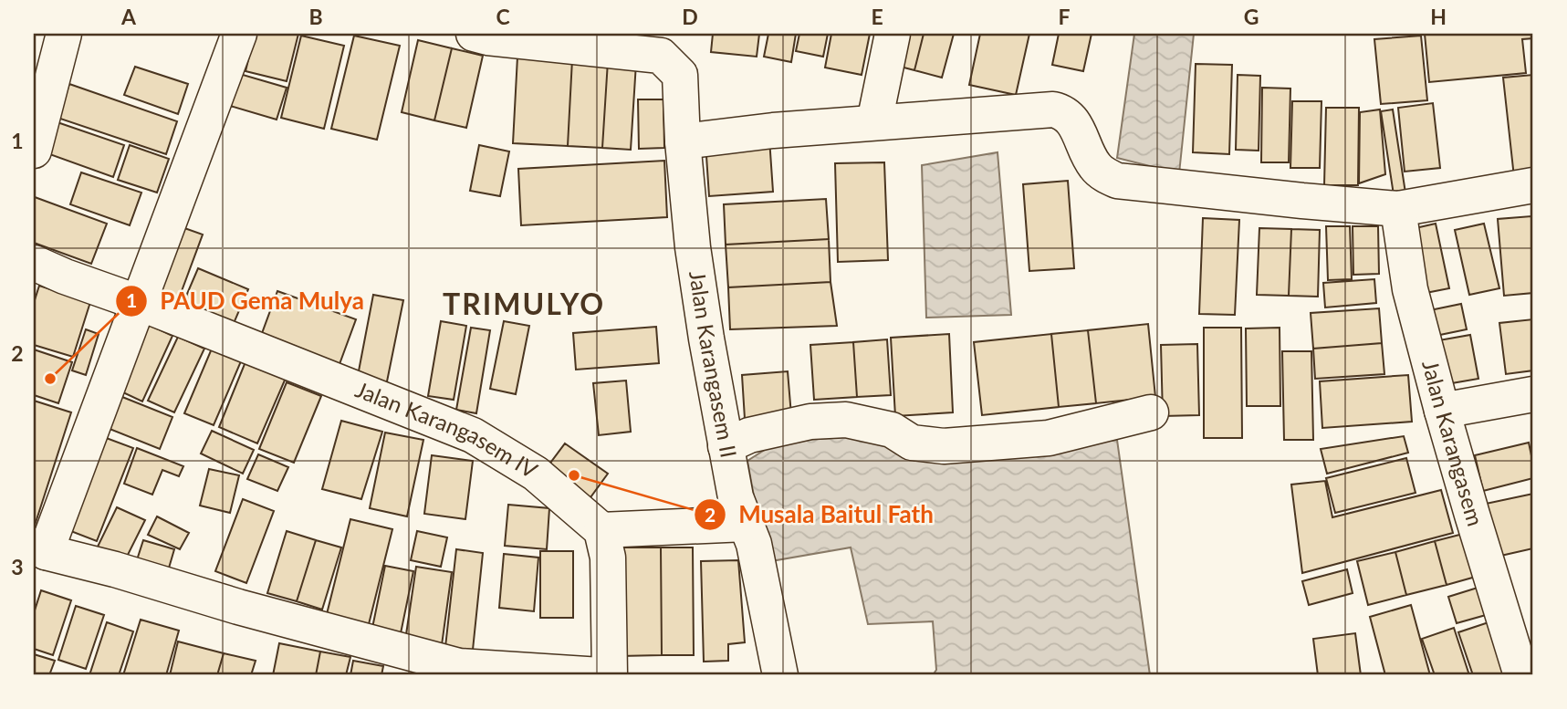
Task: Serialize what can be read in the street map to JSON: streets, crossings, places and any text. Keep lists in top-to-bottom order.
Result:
{
  "streets": {
    "street": ["Jalan Karangasem II", "Jalan Karangasem IV", "Jalan Karangasem"]
  },
  "districts": ["TRIMULYO"],
  "places": ["PAUD Gema Mulya", "Musala Baitul Fath"],
  "grid": {
    "columns": [
      "A",
      "B",
      "C",
      "D",
      "E",
      "F",
      "G",
      "H"
    ],
    "rows": ["1", "2", "3"]
  }
}
